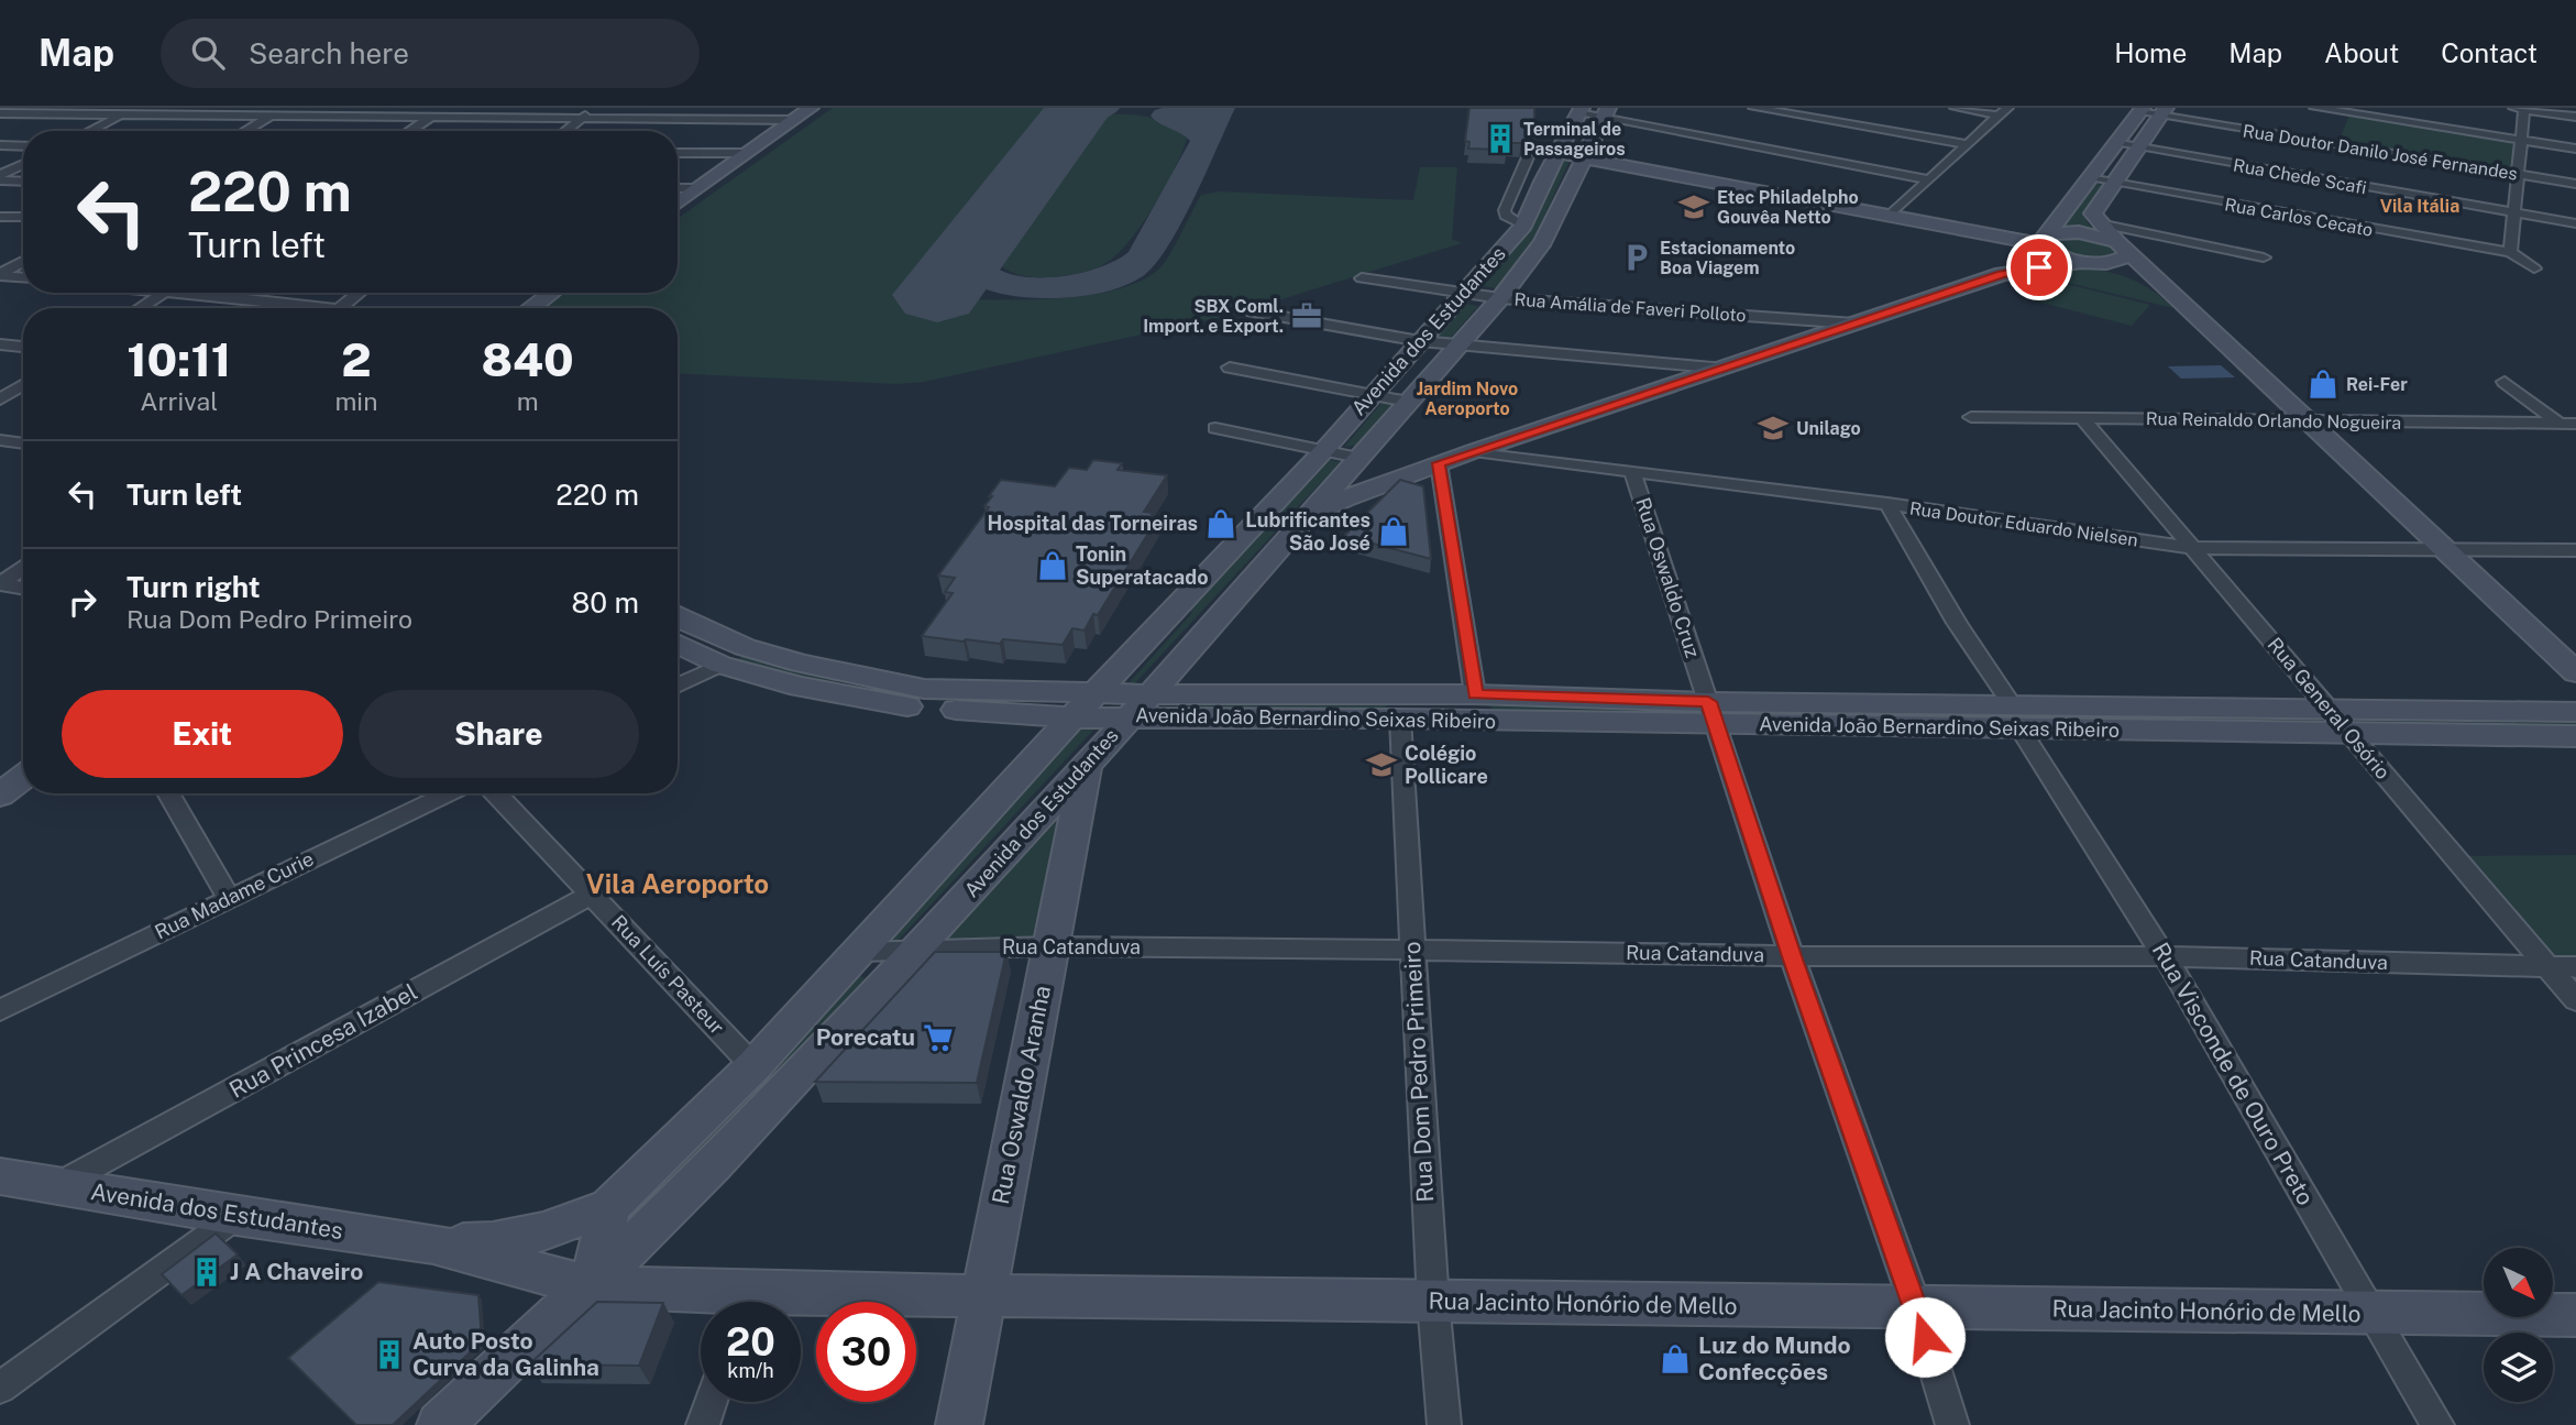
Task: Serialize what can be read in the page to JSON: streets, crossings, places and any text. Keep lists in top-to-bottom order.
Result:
{
  "streets": {
    "main road": [
      "Avenida dos Estudantes",
      "Avenida João Bernardino Seixas Ribeiro",
      "Rua Oswaldo Aranha",
      "Rua Jacinto Honório de Mello"
    ],
    "street": [
      "Rua Doutor Danilo José Fernandes",
      "Rua Chede Scafi",
      "Rua Carlos Cecato",
      "Rua Amália de Faveri Polloto",
      "Rua Reinaldo Orlando Nogueira",
      "Rua Doutor Eduardo Nielsen",
      "Rua Oswaldo Cruz",
      "Rua General Osório",
      "Rua Madame Curie",
      "Rua Catanduva",
      "Rua Luís Pasteur",
      "Rua Princesa Izabel",
      "Rua Dom Pedro Primeiro",
      "Rua Visconde de Ouro Preto"
    ]
  },
  "crossings": [
    ["Rua Amália de Faveri Polloto", "Avenida dos Estudantes"],
    ["Avenida dos Estudantes", "Avenida João Bernardino Seixas Ribeiro"],
    ["Avenida dos Estudantes", "Rua Catanduva"],
    ["Avenida dos Estudantes", "Rua Luís Pasteur"],
    ["Avenida dos Estudantes", "Rua Princesa Izabel"],
    ["Avenida dos Estudantes", "Rua Oswaldo Aranha"],
    ["Avenida dos Estudantes", "Rua Jacinto Honório de Mello"],
    ["Rua Reinaldo Orlando Nogueira", "Rua General Osório"],
    ["Rua Doutor Eduardo Nielsen", "Rua Oswaldo Cruz"],
    ["Rua Doutor Eduardo Nielsen", "Rua General Osório"],
    ["Rua Doutor Eduardo Nielsen", "Rua Visconde de Ouro Preto"],
    ["Rua Oswaldo Cruz", "Avenida João Bernardino Seixas Ribeiro"],
    ["Rua Oswaldo Cruz", "Rua Catanduva"],
    ["Rua Oswaldo Cruz", "Rua Jacinto Honório de Mello"],
    ["Rua General Osório", "Avenida João Bernardino Seixas Ribeiro"],
    ["Rua General Osório", "Rua Catanduva"],
    ["Avenida João Bernardino Seixas Ribeiro", "Rua Dom Pedro Primeiro"],
    ["Avenida João Bernardino Seixas Ribeiro", "Rua Visconde de Ouro Preto"],
    ["Rua Catanduva", "Rua Dom Pedro Primeiro"],
    ["Rua Catanduva", "Rua Visconde de Ouro Preto"],
    ["Rua Catanduva", "Rua Oswaldo Aranha"],
    ["Rua Luís Pasteur", "Rua Princesa Izabel"],
    ["Rua Dom Pedro Primeiro", "Rua Jacinto Honório de Mello"],
    ["Rua Visconde de Ouro Preto", "Rua Jacinto Honório de Mello"],
    ["Rua Oswaldo Aranha", "Rua Jacinto Honório de Mello"]
  ],
  "districts": ["Vila Itália", "Jardim Novo Aeroporto", "Vila Aeroporto"],
  "places": {
    "building": ["Terminal de Passageiros", "J A Chaveiro", "Auto Posto Curva da Galinha"],
    "school or university": ["Etec Philadelpho Gouvêa Netto", "Unilago", "Colégio Pollicare"],
    "parking": ["Estacionamento Boa Viagem"],
    "office": ["SBX Coml. Import. e Export."],
    "shop": [
      "Rei-Fer",
      "Hospital das Torneiras",
      "Lubrificantes São José",
      "Tonin Superatacado",
      "Luz do Mundo Confecções"
    ],
    "supermarket": ["Porecatu"]
  },
  "north": "bottom right",
  "page": {
    "header": "Map",
    "search": "Search here",
    "nav": [
      "Home",
      "Map",
      "About",
      "Contact"
    ],
    "turn": ["220 m", "Turn left"],
    "eta": [
      "10:11",
      "Arrival",
      "2",
      "min",
      "840",
      "m"
    ],
    "list": [
      {
        "name": "Turn left",
        "value": "220 m"
      },
      {
        "name": "Turn right",
        "note": "Rua Dom Pedro Primeiro",
        "value": "80 m"
      }
    ],
    "buttons": ["Exit", "Share"],
    "speed": "20 km/h",
    "limit": "30"
  }
}
